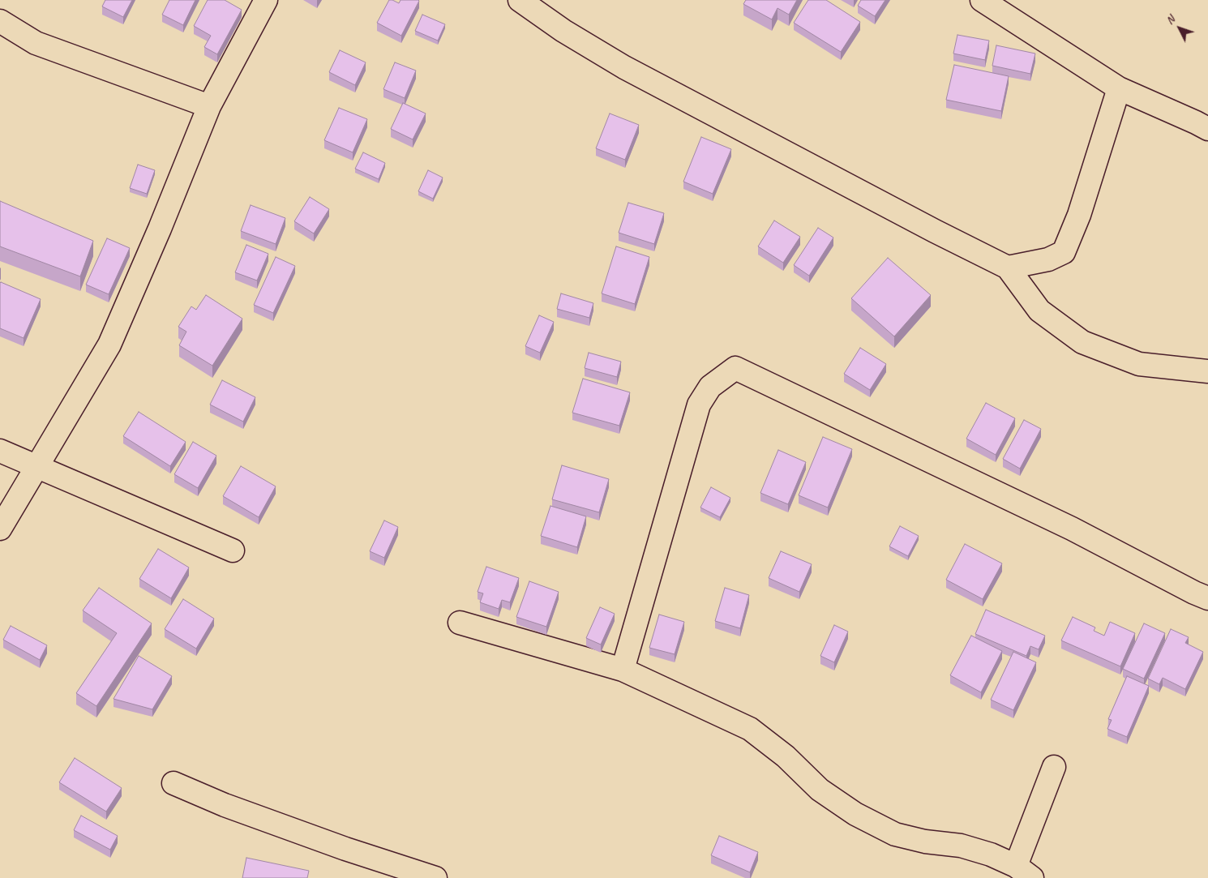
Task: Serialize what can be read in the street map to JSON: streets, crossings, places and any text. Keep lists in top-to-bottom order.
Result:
{
  "north": "top left"
}
